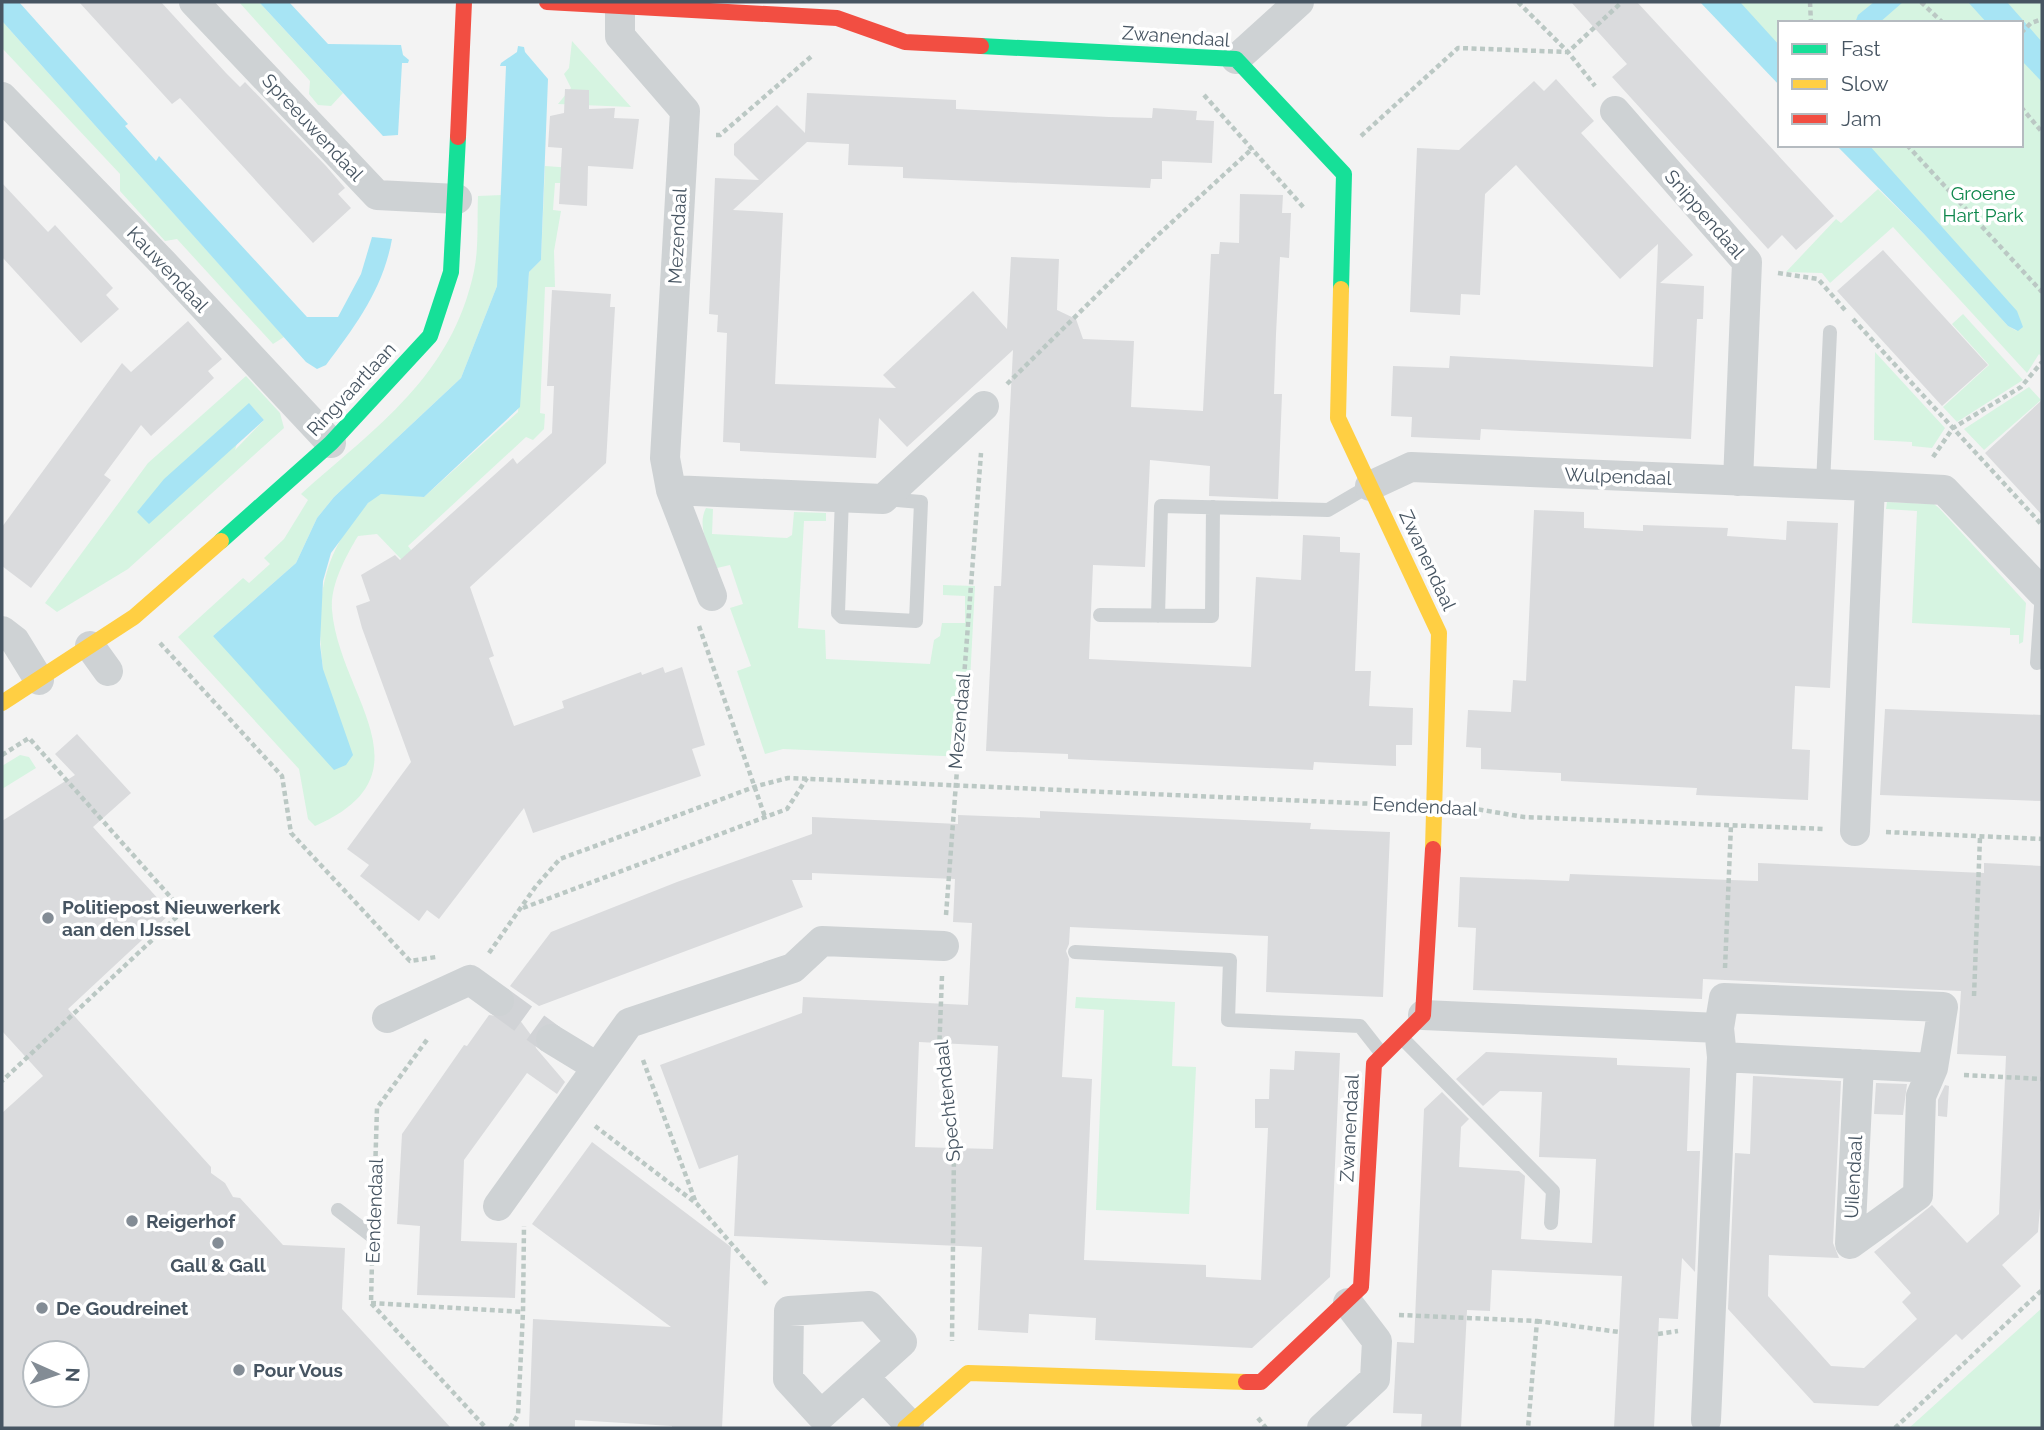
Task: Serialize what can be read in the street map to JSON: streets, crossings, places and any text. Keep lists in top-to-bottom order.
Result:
{
  "streets": {
    "street": [
      "Zwanendaal",
      "Spreeuwendaal",
      "Snippendaal",
      "Mezendaal",
      "Kauwendaal",
      "Ringvaartlaan",
      "Wulpendaal",
      "Uilendaal"
    ],
    "path": ["Eendendaal", "Spechtendaal"]
  },
  "crossings": [
    ["Zwanendaal", "Mezendaal"],
    ["Zwanendaal", "Wulpendaal"],
    ["Zwanendaal", "Eendendaal"],
    ["Spreeuwendaal", "Ringvaartlaan"],
    ["Snippendaal", "Wulpendaal"],
    ["Mezendaal", "Eendendaal"],
    ["Mezendaal", "Spechtendaal"],
    ["Kauwendaal", "Ringvaartlaan"],
    ["Eendendaal", "Spechtendaal"]
  ],
  "parks": ["Groene Hart Park"],
  "places": [
    "Politiepost Nieuwerkerk aan den IJssel",
    "Reigerhof",
    "Gall & Gall",
    "De Goudreinet",
    "Pour Vous"
  ],
  "legend": ["Fast", "Slow", "Jam"],
  "north": "right"
}
